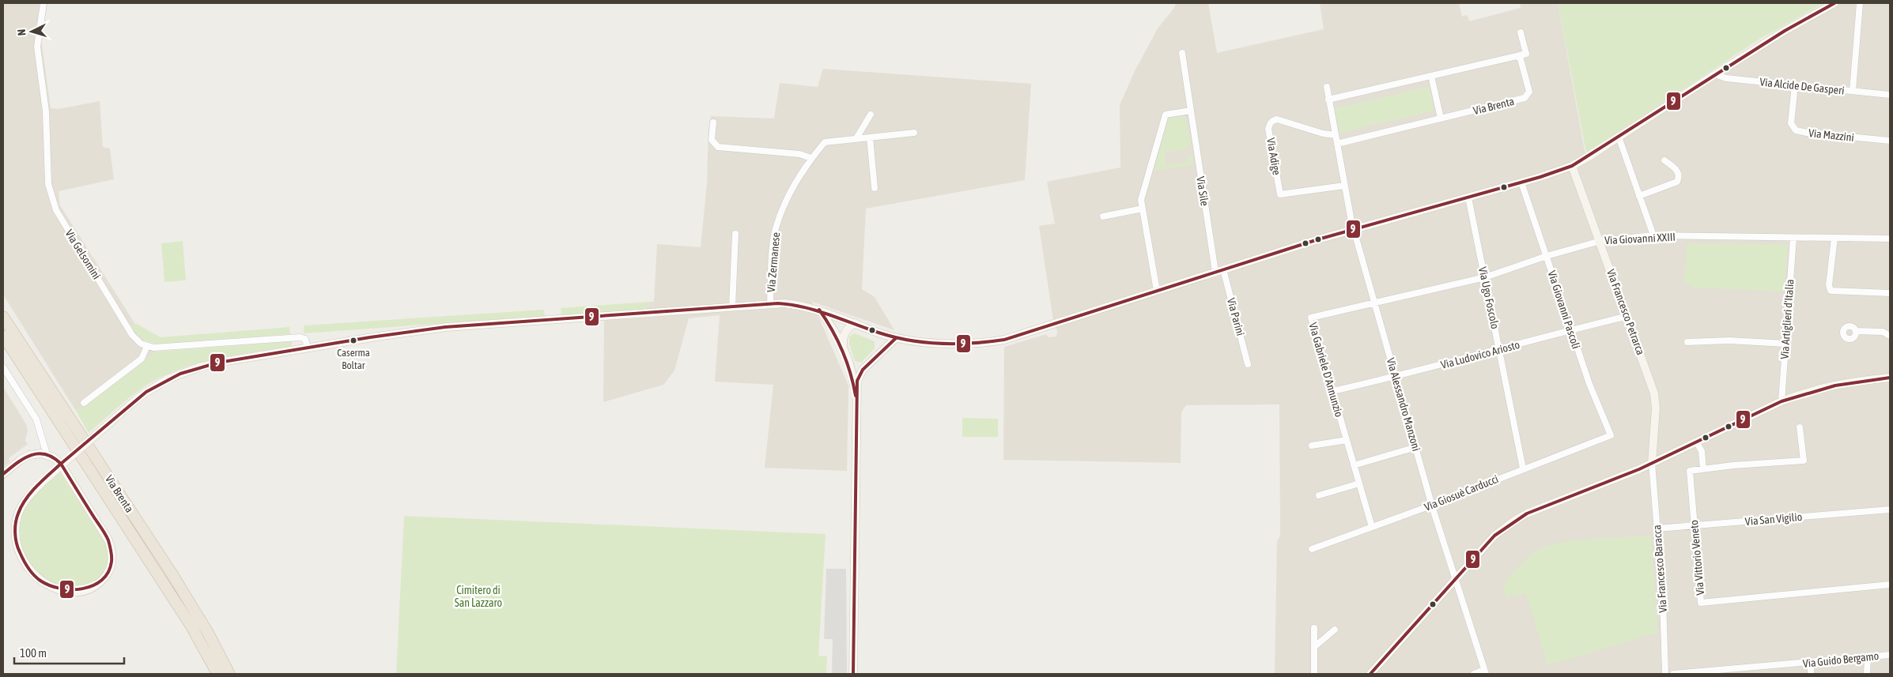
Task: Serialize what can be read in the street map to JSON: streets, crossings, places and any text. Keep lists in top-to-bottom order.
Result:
{
  "streets": {
    "highway": ["Via Brenta"],
    "street": [
      "Via Alcide De Gasperi",
      "Via Mazzini",
      "Via Adige",
      "Via Sile",
      "Via Giovanni XXIII",
      "Via Gelsomini",
      "Via Zermanese",
      "Via Ugo Foscolo",
      "Via Giovanni Pascoli",
      "Via Francesco Petrarca",
      "Via Parini",
      "Via Artiglieri d'Italia",
      "Via Ludovico Ariosto",
      "Via Gabriele D'Annunzio",
      "Via Alessandro Manzoni",
      "Via Giosuè Carducci",
      "Via San Vigilio",
      "Via Vittorio Veneto",
      "Via Francesco Baracca",
      "Via Guido Bergamo"
    ]
  },
  "crossings": [
    ["Via Alcide De Gasperi", "Via Mazzini"],
    ["Via Alcide De Gasperi", "Via Zermanese"],
    ["Via Sile", "Via Zermanese"],
    ["Via Giovanni XXIII", "Via Ugo Foscolo"],
    ["Via Giovanni XXIII", "Via Giovanni Pascoli"],
    ["Via Giovanni XXIII", "Via Francesco Petrarca"],
    ["Via Giovanni XXIII", "Via Artiglieri d'Italia"],
    ["Via Giovanni XXIII", "Via Gabriele D'Annunzio"],
    ["Via Giovanni XXIII", "Via Alessandro Manzoni"],
    ["Via Zermanese", "Via Ugo Foscolo"],
    ["Via Zermanese", "Via Giovanni Pascoli"],
    ["Via Zermanese", "Via Francesco Petrarca"],
    ["Via Zermanese", "Via Parini"],
    ["Via Zermanese", "Via Alessandro Manzoni"],
    ["Via Ugo Foscolo", "Via Ludovico Ariosto"],
    ["Via Ugo Foscolo", "Via Giosuè Carducci"],
    ["Via Giovanni Pascoli", "Via Ludovico Ariosto"],
    ["Via Giovanni Pascoli", "Via Giosuè Carducci"],
    ["Via Francesco Petrarca", "Via Ludovico Ariosto"],
    ["Via Francesco Petrarca", "Via Francesco Baracca"],
    ["Via Ludovico Ariosto", "Via Gabriele D'Annunzio"],
    ["Via Ludovico Ariosto", "Via Alessandro Manzoni"],
    ["Via Gabriele D'Annunzio", "Via Alessandro Manzoni"],
    ["Via Gabriele D'Annunzio", "Via Giosuè Carducci"],
    ["Via Alessandro Manzoni", "Via Giosuè Carducci"],
    ["Via San Vigilio", "Via Vittorio Veneto"],
    ["Via San Vigilio", "Via Francesco Baracca"]
  ],
  "parks": ["Cimitero di San Lazzaro"],
  "places": ["Caserma Boltar"],
  "lines": ["transit line 9"],
  "scale_bar": "100 m",
  "north": "left"
}
